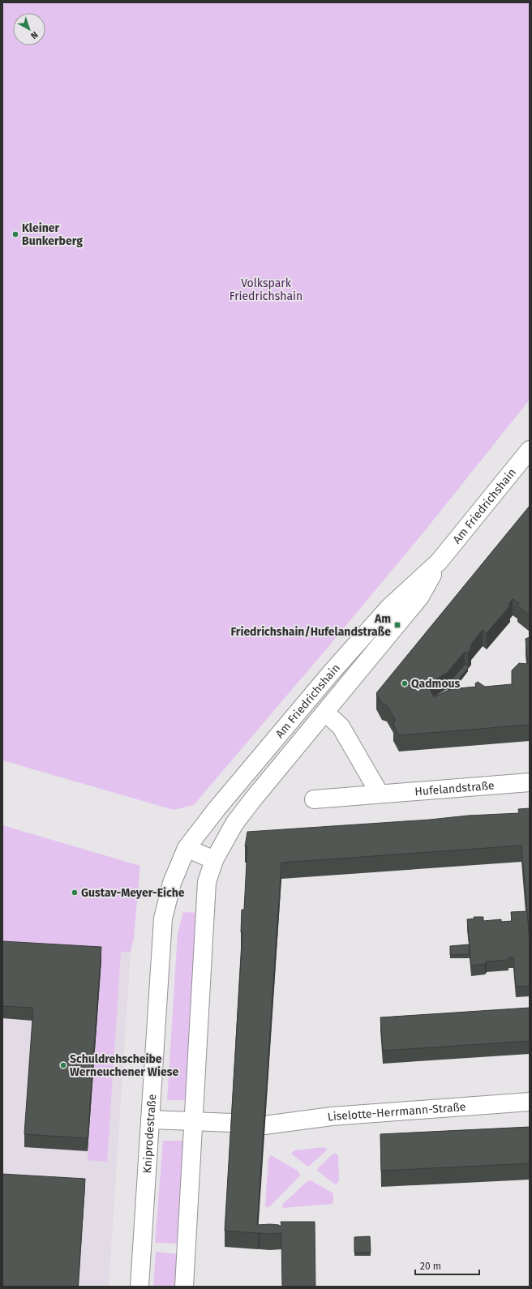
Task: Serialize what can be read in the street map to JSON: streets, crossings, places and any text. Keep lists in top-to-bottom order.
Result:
{
  "streets": {
    "street": [
      "Am Friedrichshain",
      "Hufelandstraße",
      "Liselotte-Herrmann-Straße",
      "Kniprodestraße"
    ]
  },
  "crossings": [
    ["Am Friedrichshain", "Kniprodestraße"]
  ],
  "parks": ["Volkspark Friedrichshain"],
  "places": {
    "other": [
      "Kleiner Bunkerberg",
      "Qadmous",
      "Gustav-Meyer-Eiche",
      "Schuldrehscheibe Werneuchener Wiese"
    ],
    "transit": ["Am Friedrichshain/Hufelandstraße"]
  },
  "scale_bar": "20 m",
  "north": "bottom right"
}
